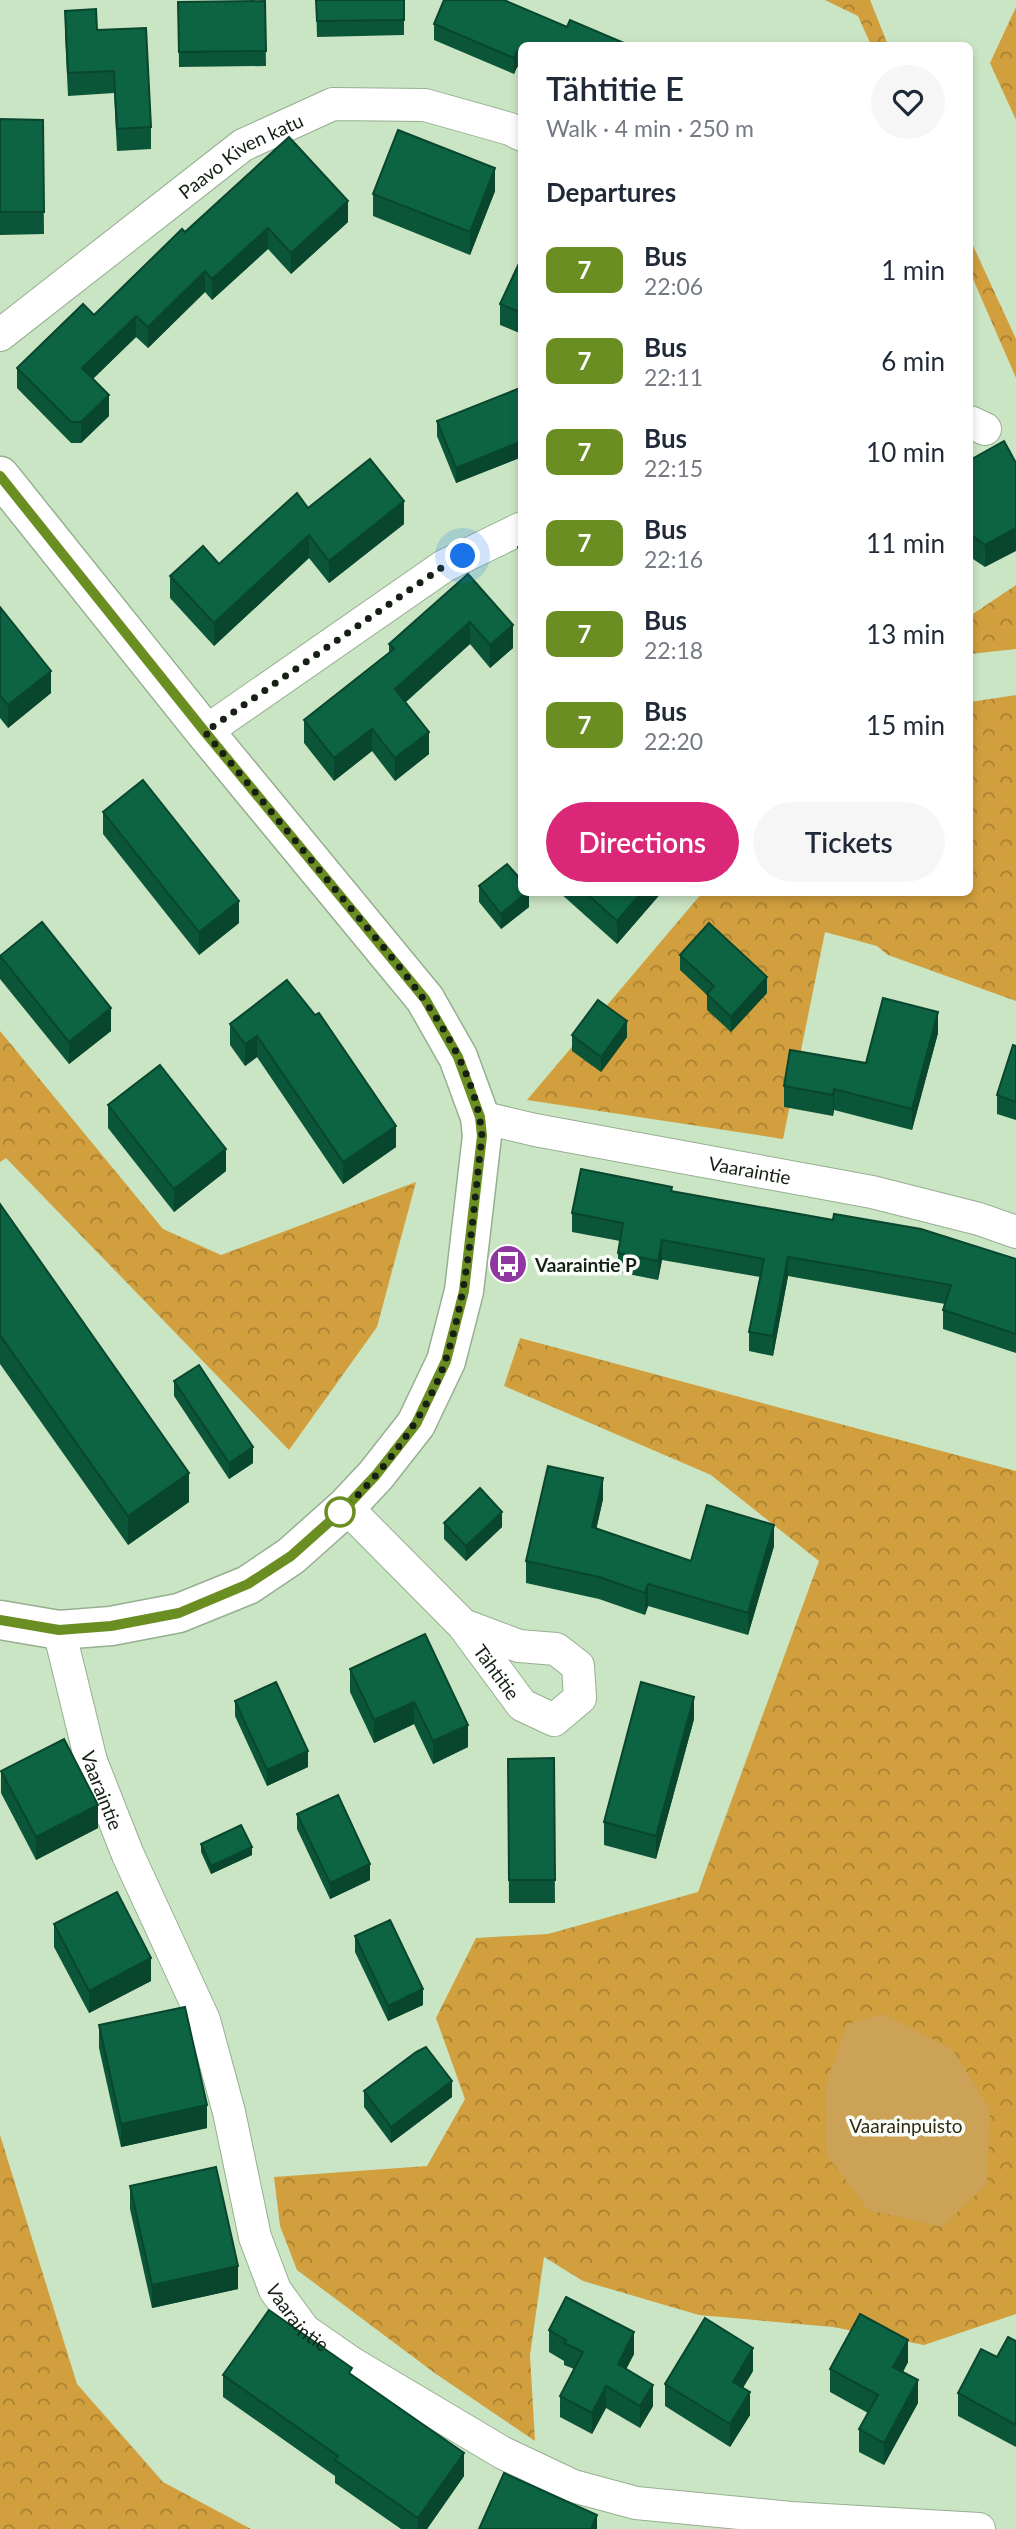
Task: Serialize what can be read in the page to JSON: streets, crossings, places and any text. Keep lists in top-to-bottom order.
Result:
{
  "streets": {
    "street": ["Paavo Kiven katu", "Vaaraintie", "Tähtitie"]
  },
  "parks": ["Vaarainpuisto"],
  "places": {
    "bus stop": ["Vaaraintie P"]
  },
  "lines": ["bus line 7"],
  "page": {
    "heading": [
      ["Tähtitie E", "Walk · 4 min · 250 m"],
      "Departures"
    ],
    "list": [
      {
        "mark": "7",
        "name": "Bus",
        "note": "22:06",
        "value": "1 min"
      },
      {
        "mark": "7",
        "name": "Bus",
        "note": "22:11",
        "value": "6 min"
      },
      {
        "mark": "7",
        "name": "Bus",
        "note": "22:15",
        "value": "10 min"
      },
      {
        "mark": "7",
        "name": "Bus",
        "note": "22:16",
        "value": "11 min"
      },
      {
        "mark": "7",
        "name": "Bus",
        "note": "22:18",
        "value": "13 min"
      },
      {
        "mark": "7",
        "name": "Bus",
        "note": "22:20",
        "value": "15 min"
      }
    ],
    "buttons": ["Directions", "Tickets"]
  }
}
